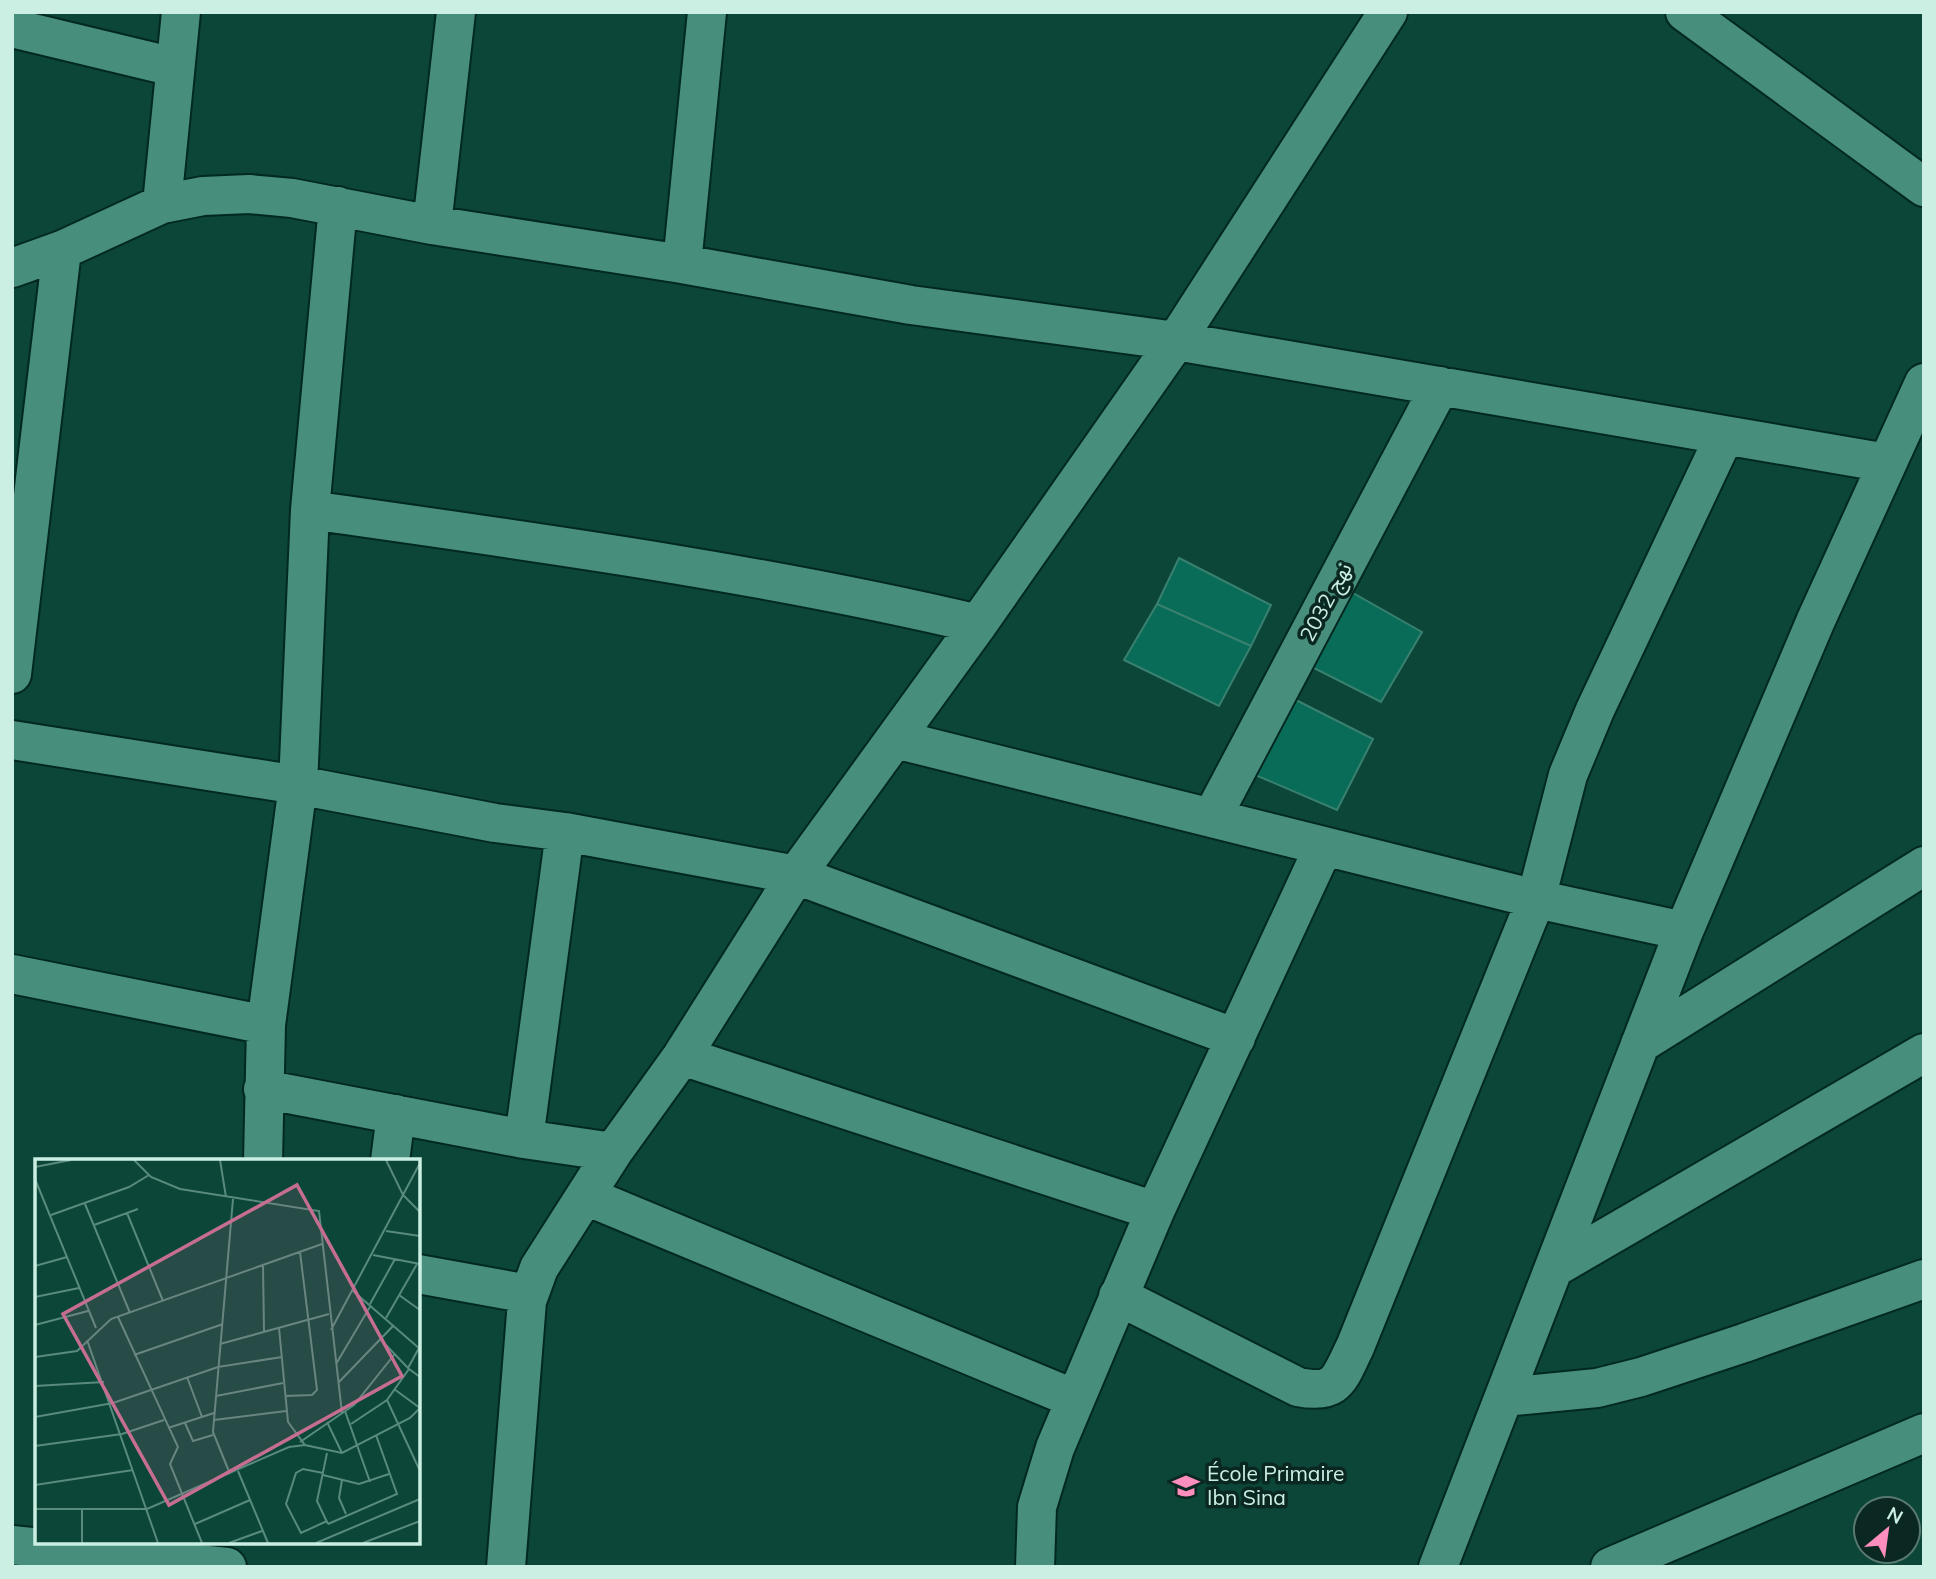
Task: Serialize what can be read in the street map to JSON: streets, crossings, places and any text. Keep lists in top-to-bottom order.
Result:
{
  "streets": {
    "street": ["نهج 2032"]
  },
  "places": {
    "school or university": ["École Primaire Ibn Sina"]
  },
  "north": "top right"
}
